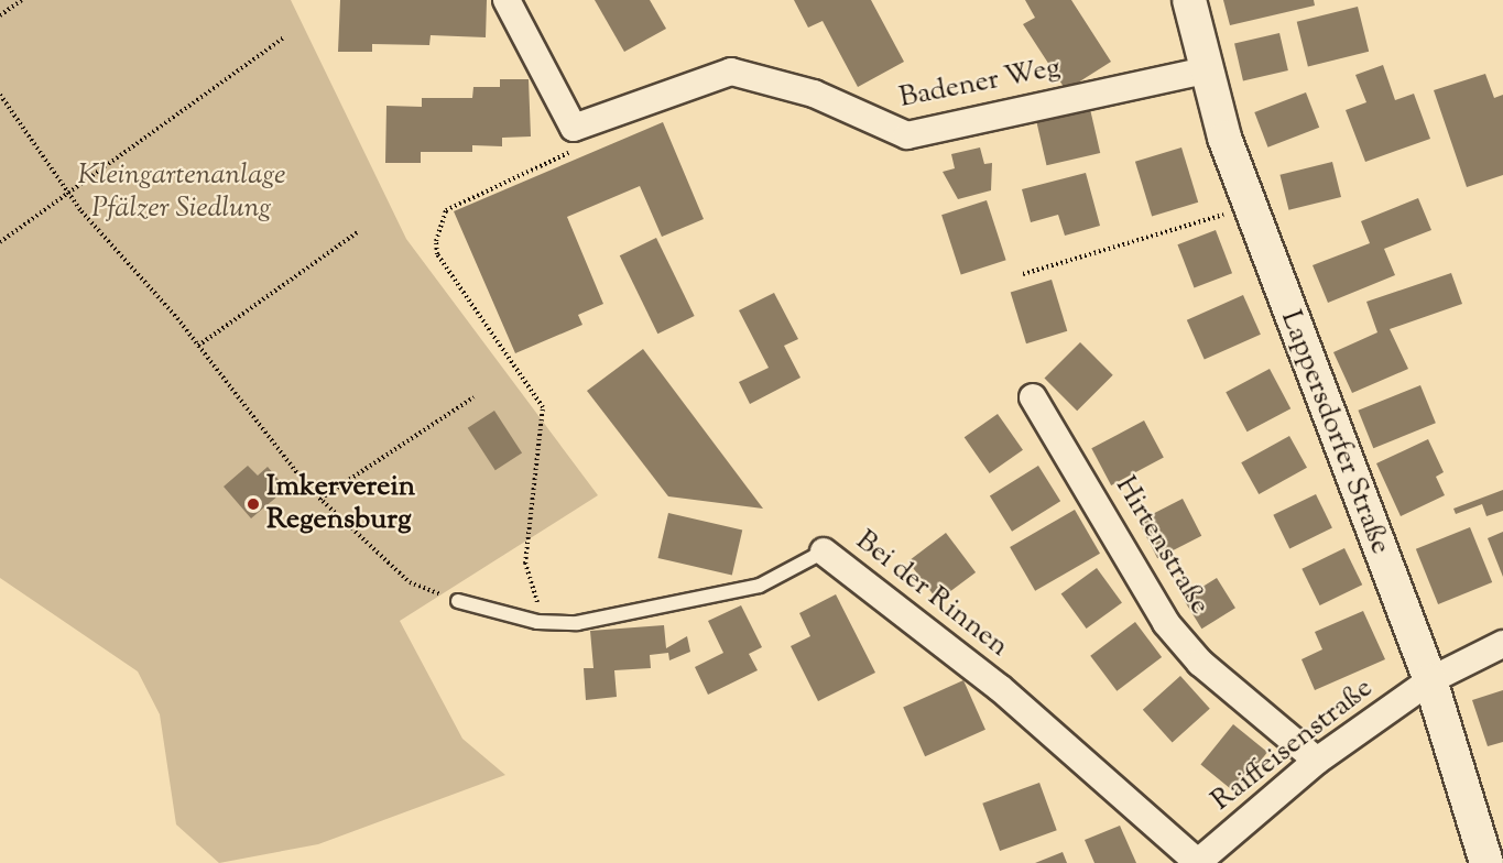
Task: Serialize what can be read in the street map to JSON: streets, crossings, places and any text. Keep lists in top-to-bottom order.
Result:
{
  "streets": {
    "street": [
      "Badener Weg",
      "Lappersdorfer Straße",
      "Hirtenstraße",
      "Bei der Rinnen",
      "Raiffeisenstraße"
    ]
  },
  "crossings": [
    ["Badener Weg", "Lappersdorfer Straße"],
    ["Lappersdorfer Straße", "Raiffeisenstraße"],
    ["Hirtenstraße", "Raiffeisenstraße"],
    ["Bei der Rinnen", "Raiffeisenstraße"]
  ],
  "parks": ["Kleingartenanlage Pfälzer Siedlung"],
  "places": ["Imkerverein Regensburg"]
}
